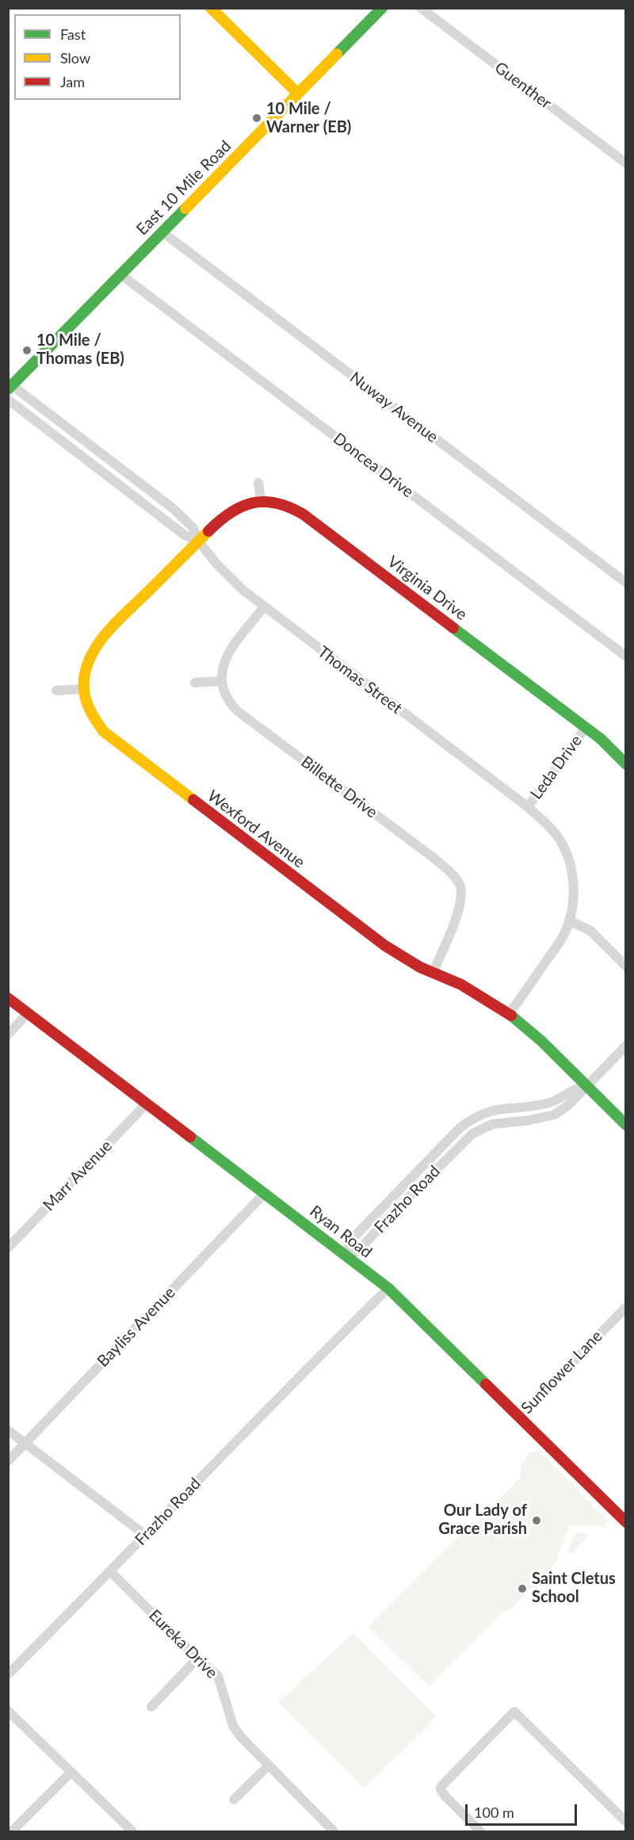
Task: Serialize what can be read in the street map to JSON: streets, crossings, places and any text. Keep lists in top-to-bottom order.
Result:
{
  "streets": {
    "street": [
      "Guenther",
      "East 10 Mile Road",
      "Nuway Avenue",
      "Doncea Drive",
      "Virginia Drive",
      "Thomas Street",
      "Leda Drive",
      "Billette Drive",
      "Wexford Avenue",
      "Marr Avenue",
      "Frazho Road",
      "Ryan Road",
      "Bayliss Avenue",
      "Sunflower Lane",
      "Eureka Drive"
    ]
  },
  "crossings": [
    ["East 10 Mile Road", "Nuway Avenue"],
    ["East 10 Mile Road", "Doncea Drive"],
    ["Virginia Drive", "Thomas Street"],
    ["Virginia Drive", "Leda Drive"],
    ["Virginia Drive", "Wexford Avenue"],
    ["Thomas Street", "Leda Drive"],
    ["Thomas Street", "Wexford Avenue"],
    ["Billette Drive", "Wexford Avenue"],
    ["Wexford Avenue", "Frazho Road"],
    ["Marr Avenue", "Ryan Road"],
    ["Frazho Road", "Ryan Road"],
    ["Frazho Road", "Eureka Drive"],
    ["Ryan Road", "Bayliss Avenue"],
    ["Ryan Road", "Sunflower Lane"]
  ],
  "places": [
    "10 Mile / Warner (EB)",
    "10 Mile / Thomas (EB)",
    "Our Lady of Grace Parish",
    "Saint Cletus School"
  ],
  "legend": ["Fast", "Slow", "Jam"],
  "scale_bar": "100 m"
}
